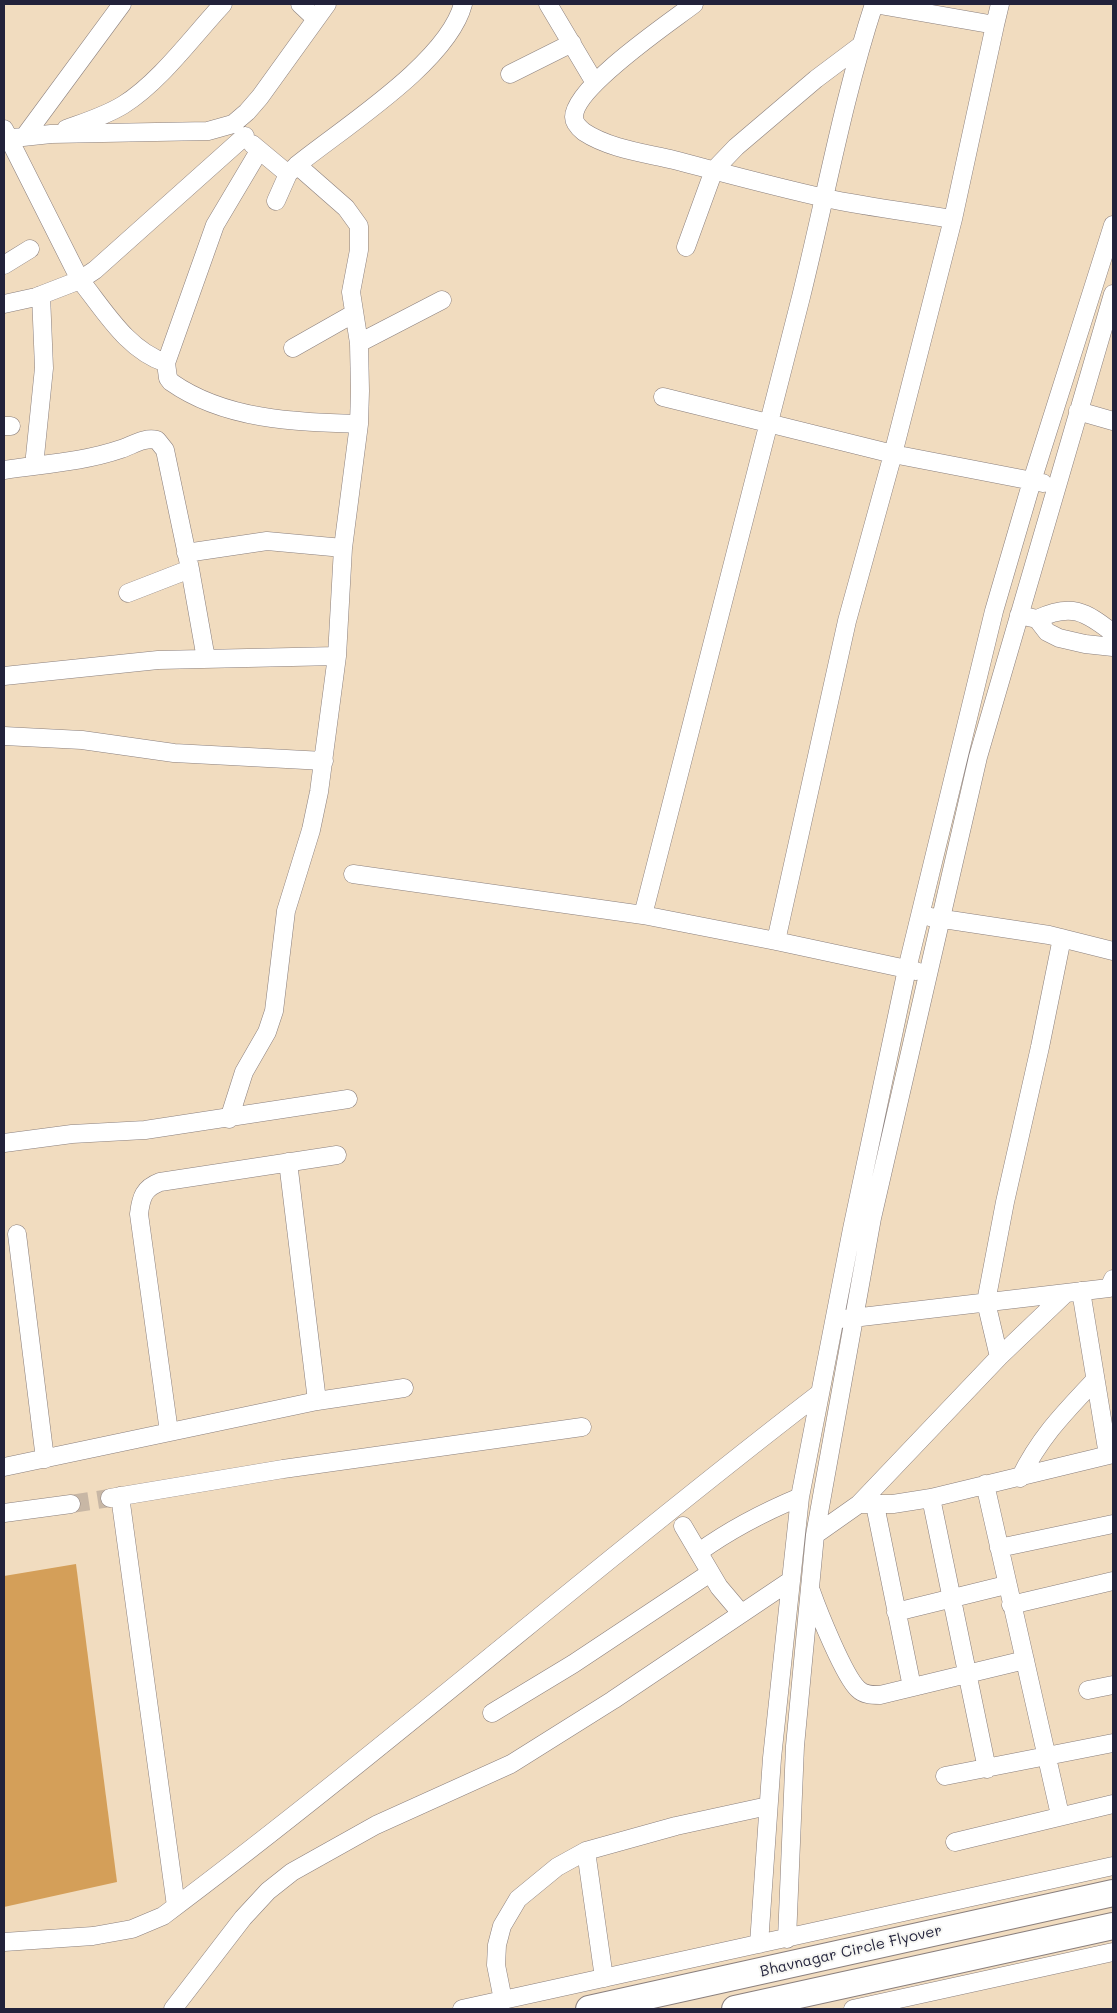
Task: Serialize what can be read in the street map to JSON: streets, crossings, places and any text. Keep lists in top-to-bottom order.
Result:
{
  "streets": {
    "highway": ["Bhavnagar Circle Flyover"]
  }
}
